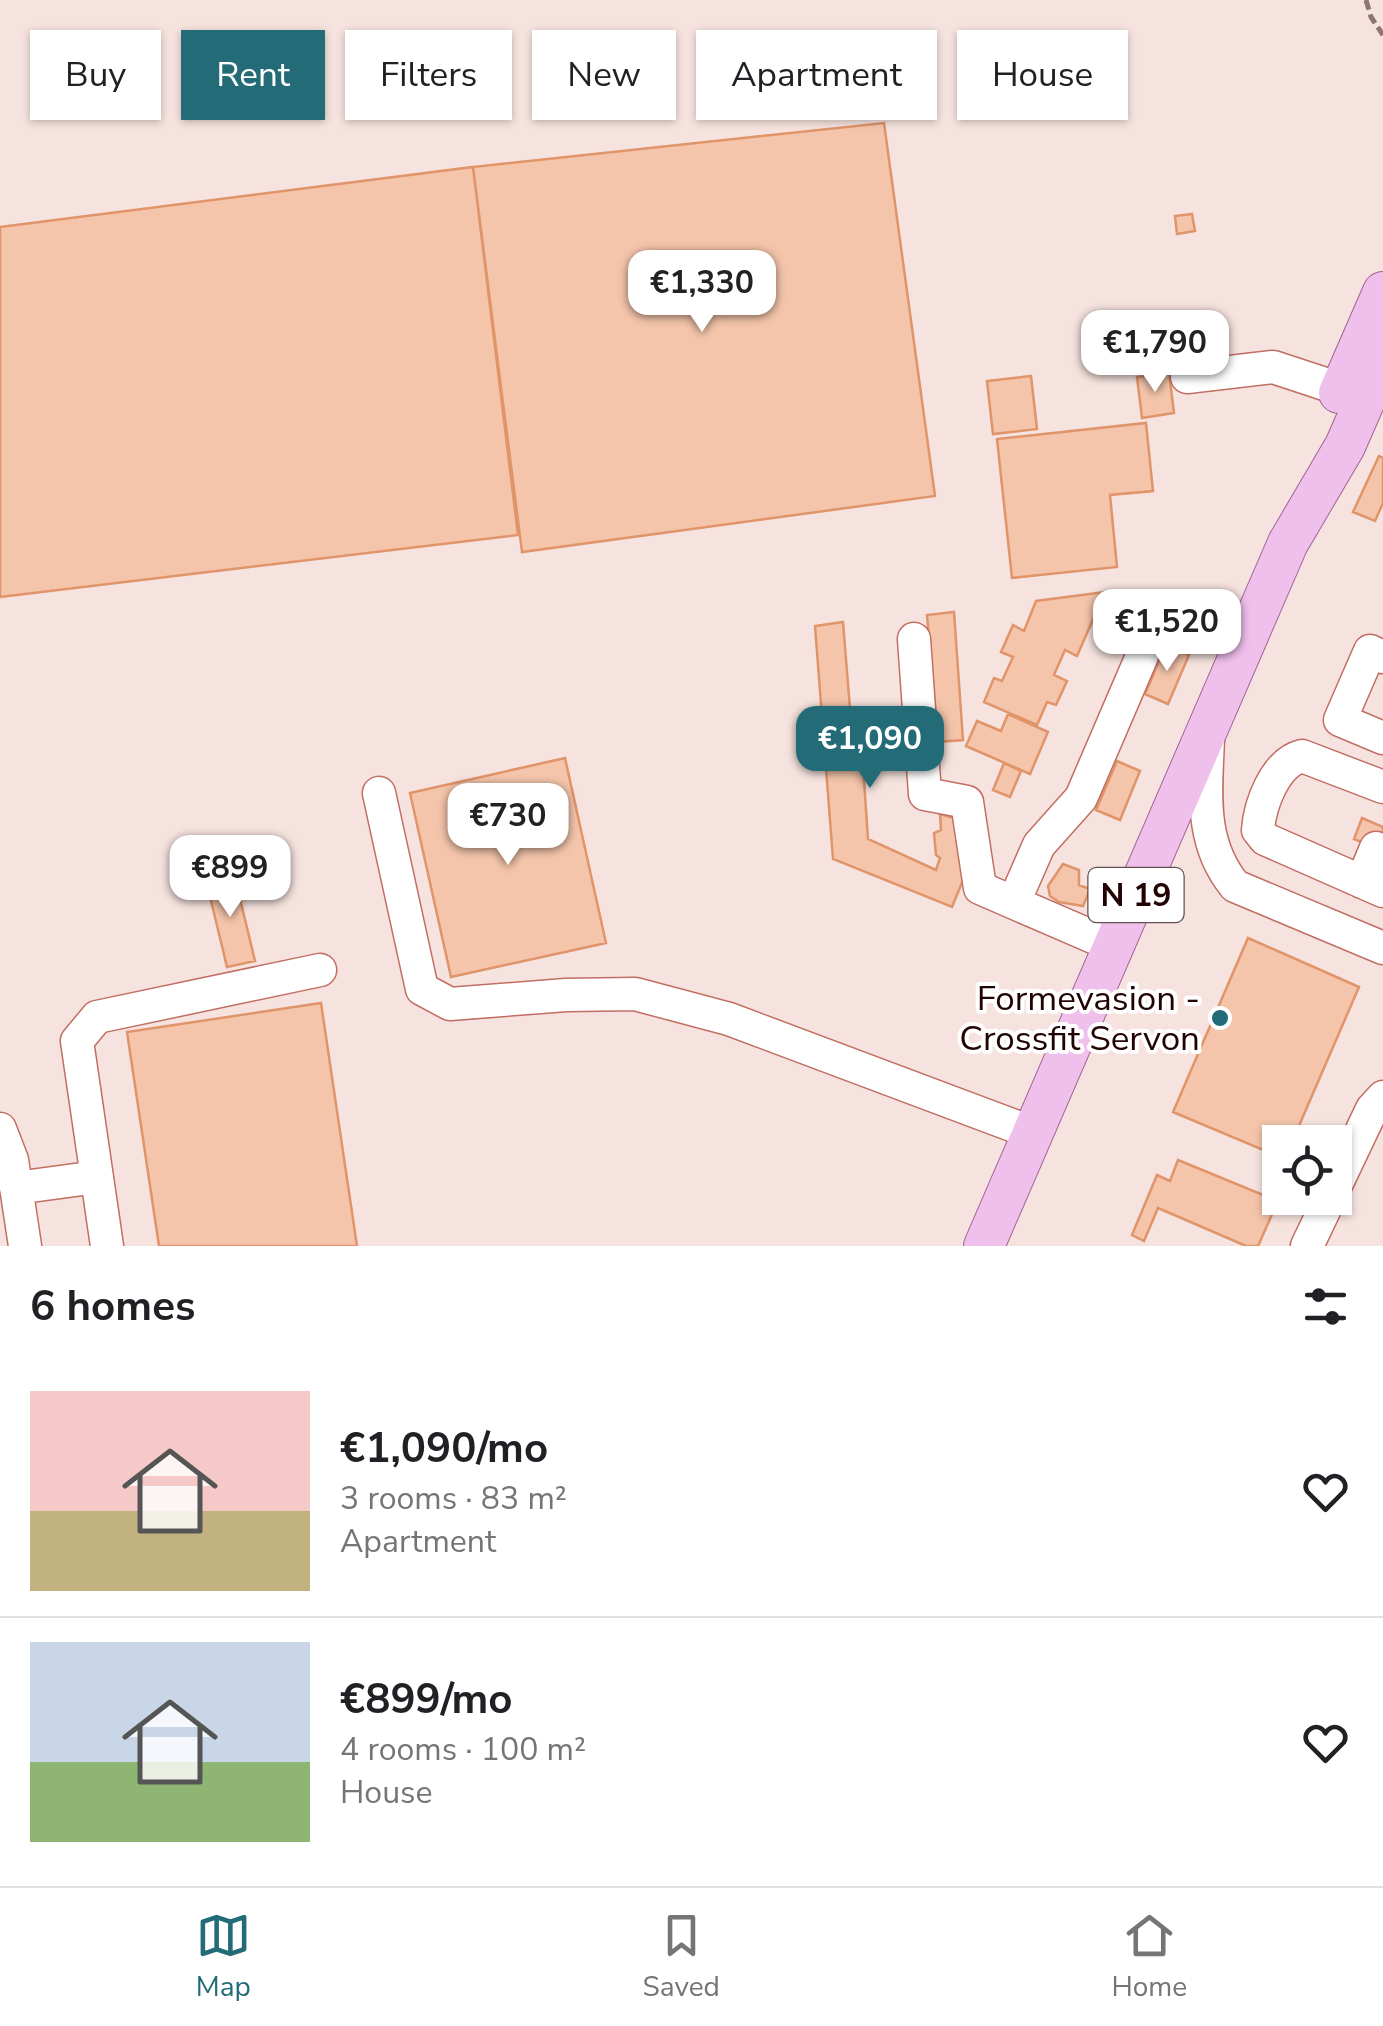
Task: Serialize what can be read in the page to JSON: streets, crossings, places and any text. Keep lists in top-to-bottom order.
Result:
{
  "streets": {
    "main road": ["N 19"]
  },
  "places": ["Formevasion - Crossfit Servon"],
  "page": {
    "chip": [
      "Buy",
      "Rent",
      "Filters",
      "New",
      "Apartment",
      "House"
    ],
    "price": [
      "€1,330",
      "€1,790",
      "€1,520",
      "€1,090",
      "€730",
      "€899"
    ],
    "heading": "6 homes",
    "list": [
      {
        "name": "€1,090/mo",
        "note": "3 rooms · 83 m² · Apartment"
      },
      {
        "name": "€899/mo",
        "note": "4 rooms · 100 m² · House"
      }
    ],
    "tabs": ["Map", "Saved", "Home"]
  }
}
